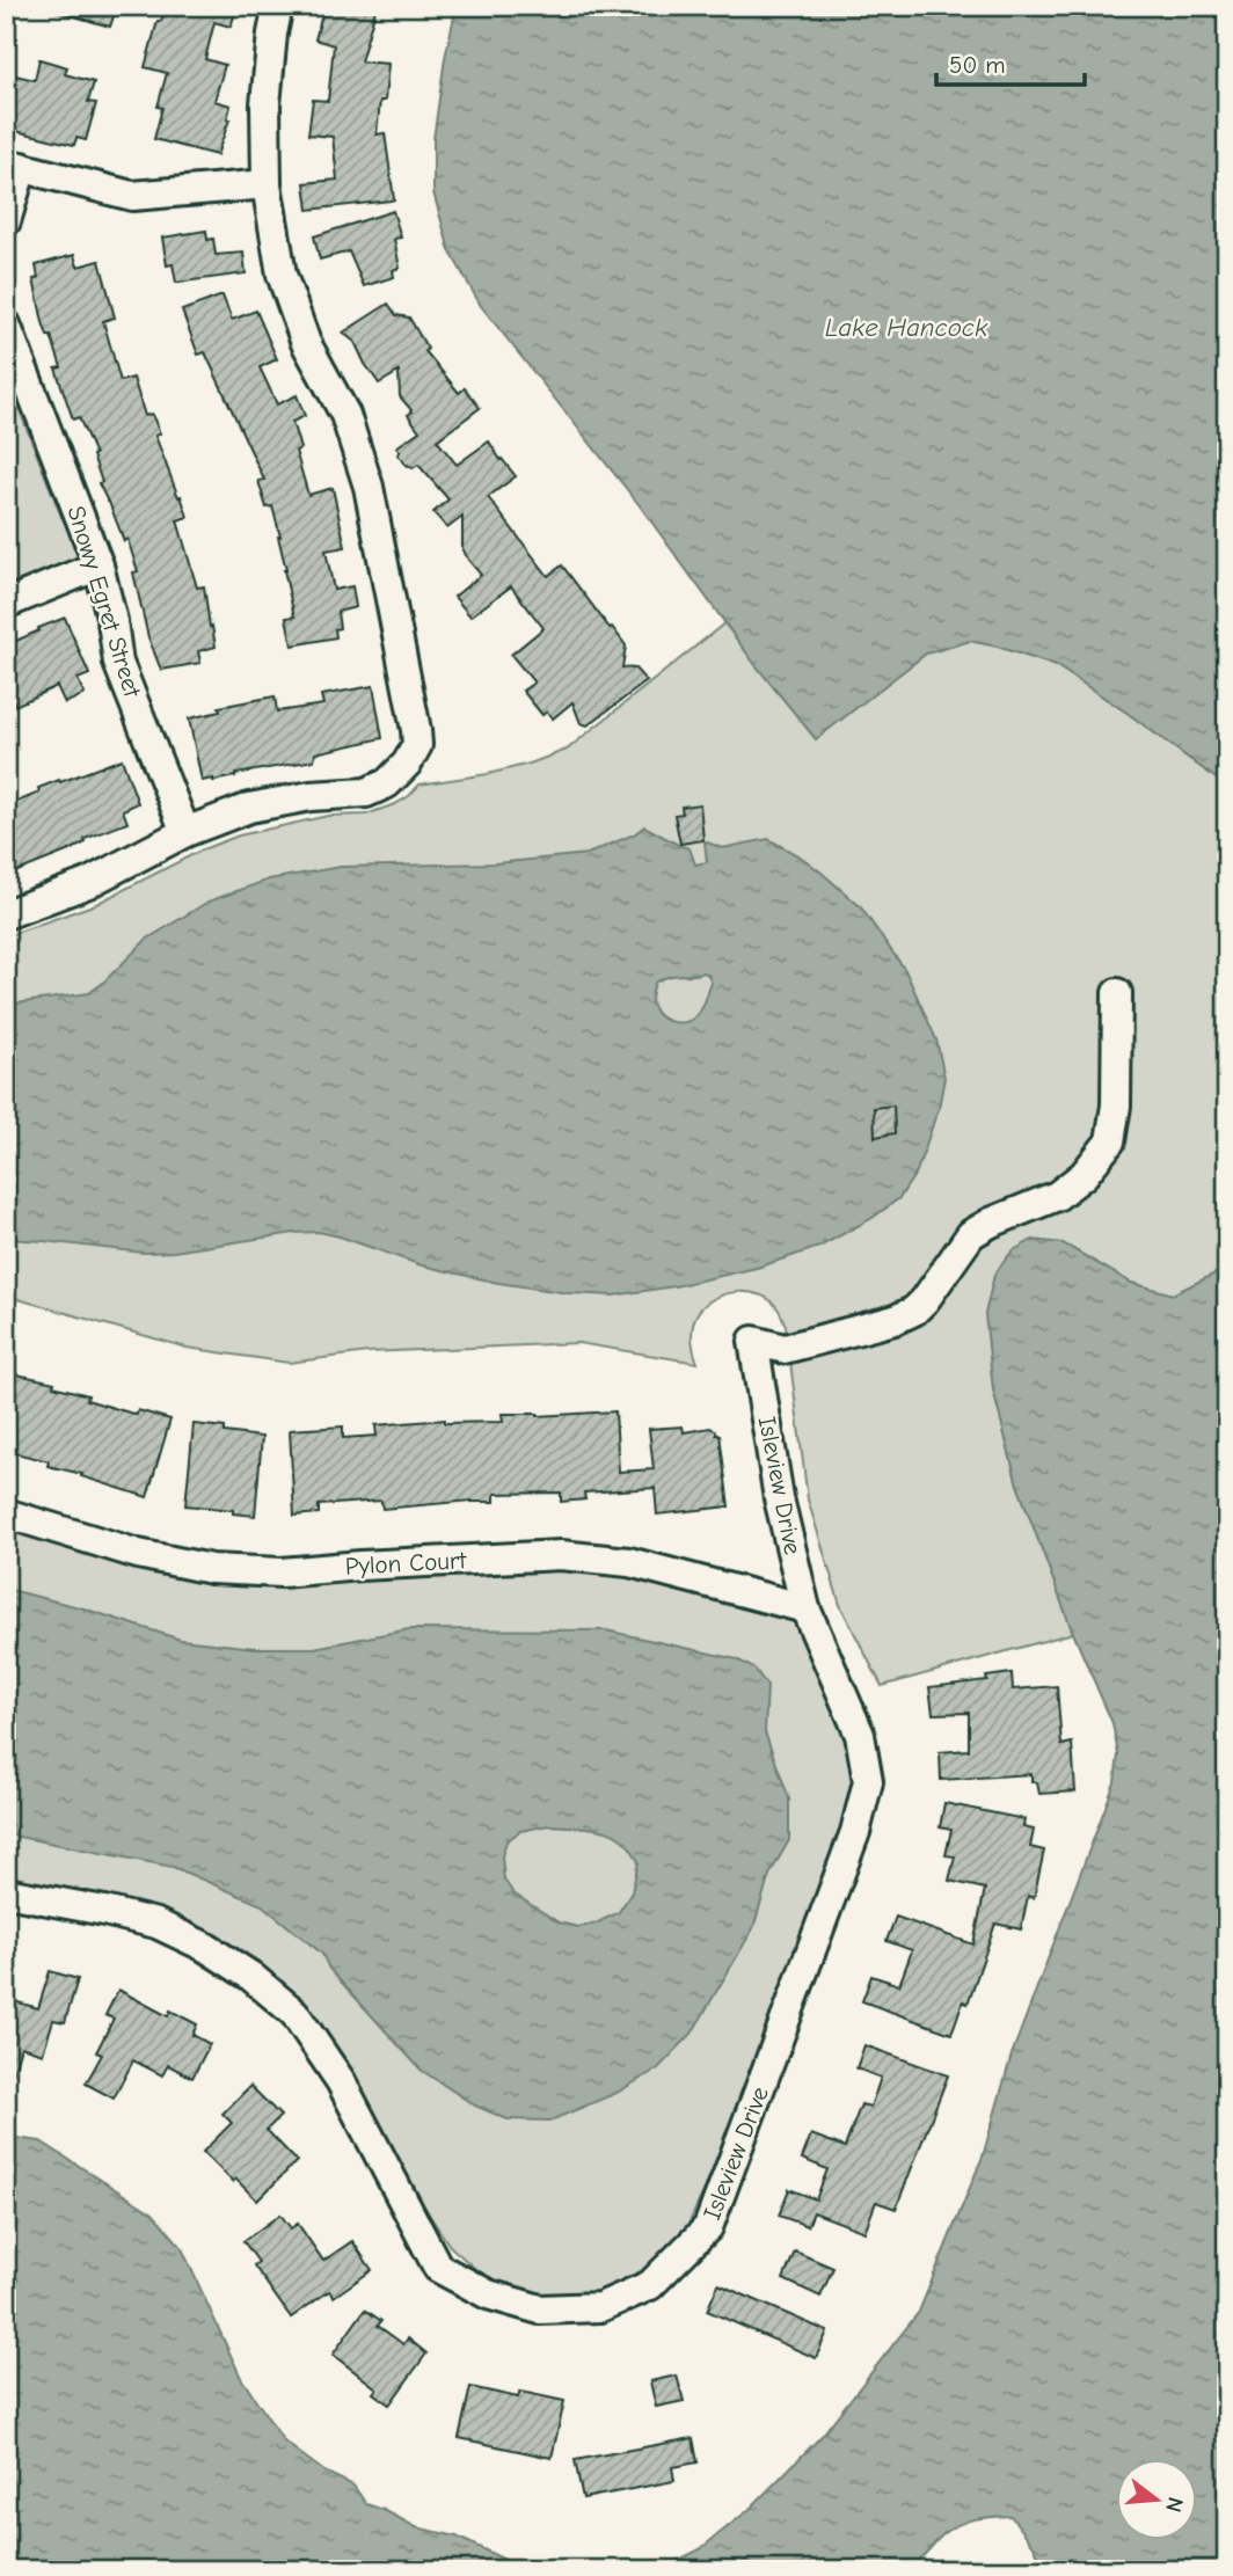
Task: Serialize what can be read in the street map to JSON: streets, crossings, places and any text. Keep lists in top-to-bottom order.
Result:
{
  "streets": {
    "street": ["Snowy Egret Street", "Isleview Drive", "Pylon Court"]
  },
  "crossings": [
    ["Isleview Drive", "Pylon Court"]
  ],
  "water": ["Lake Hancock"],
  "scale_bar": "50 m",
  "north": "right"
}
